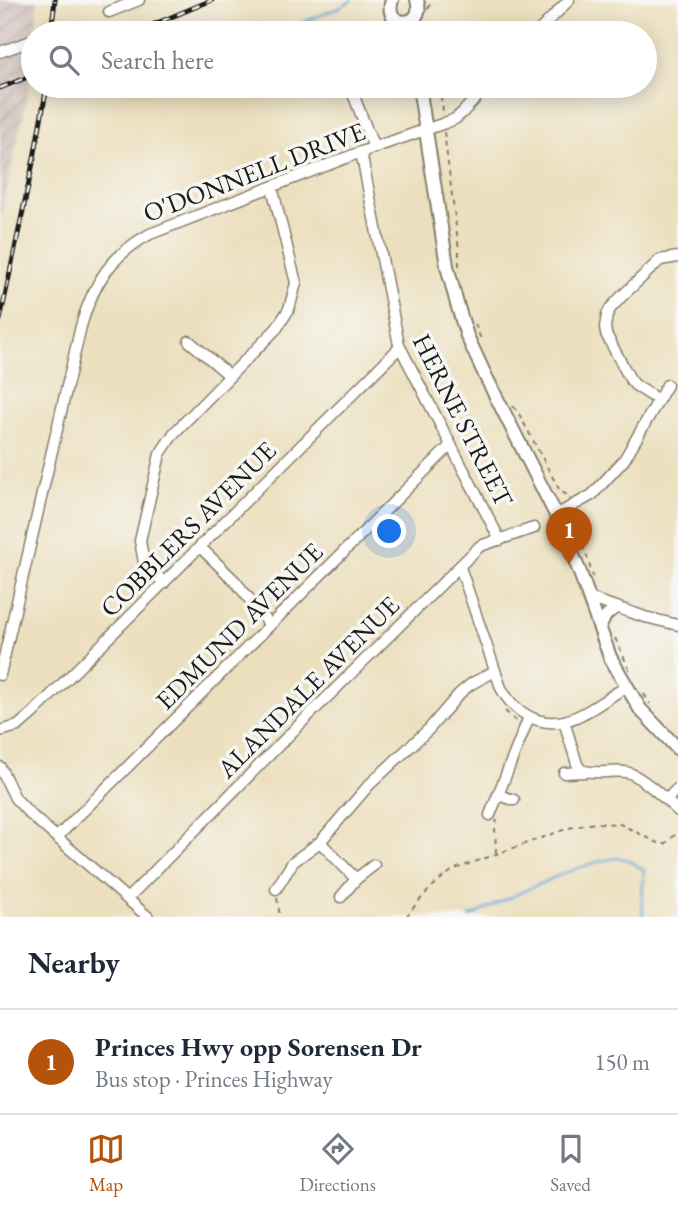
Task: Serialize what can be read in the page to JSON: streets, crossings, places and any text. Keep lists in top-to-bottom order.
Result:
{
  "streets": {
    "street": [
      "O'DONNELL DRIVE",
      "HERNE STREET",
      "COBBLERS AVENUE",
      "EDMUND AVENUE",
      "ALANDALE AVENUE"
    ]
  },
  "crossings": [
    ["O'DONNELL DRIVE", "HERNE STREET"],
    ["HERNE STREET", "COBBLERS AVENUE"],
    ["HERNE STREET", "EDMUND AVENUE"],
    ["HERNE STREET", "ALANDALE AVENUE"]
  ],
  "page": {
    "search": "Search here",
    "pins": "1",
    "heading": "Nearby",
    "list": [
      {
        "mark": "1",
        "name": "Princes Hwy opp Sorensen Dr",
        "note": "Bus stop · Princes Highway",
        "value": "150 m"
      }
    ],
    "nav": ["Map", "Directions", "Saved"]
  }
}
